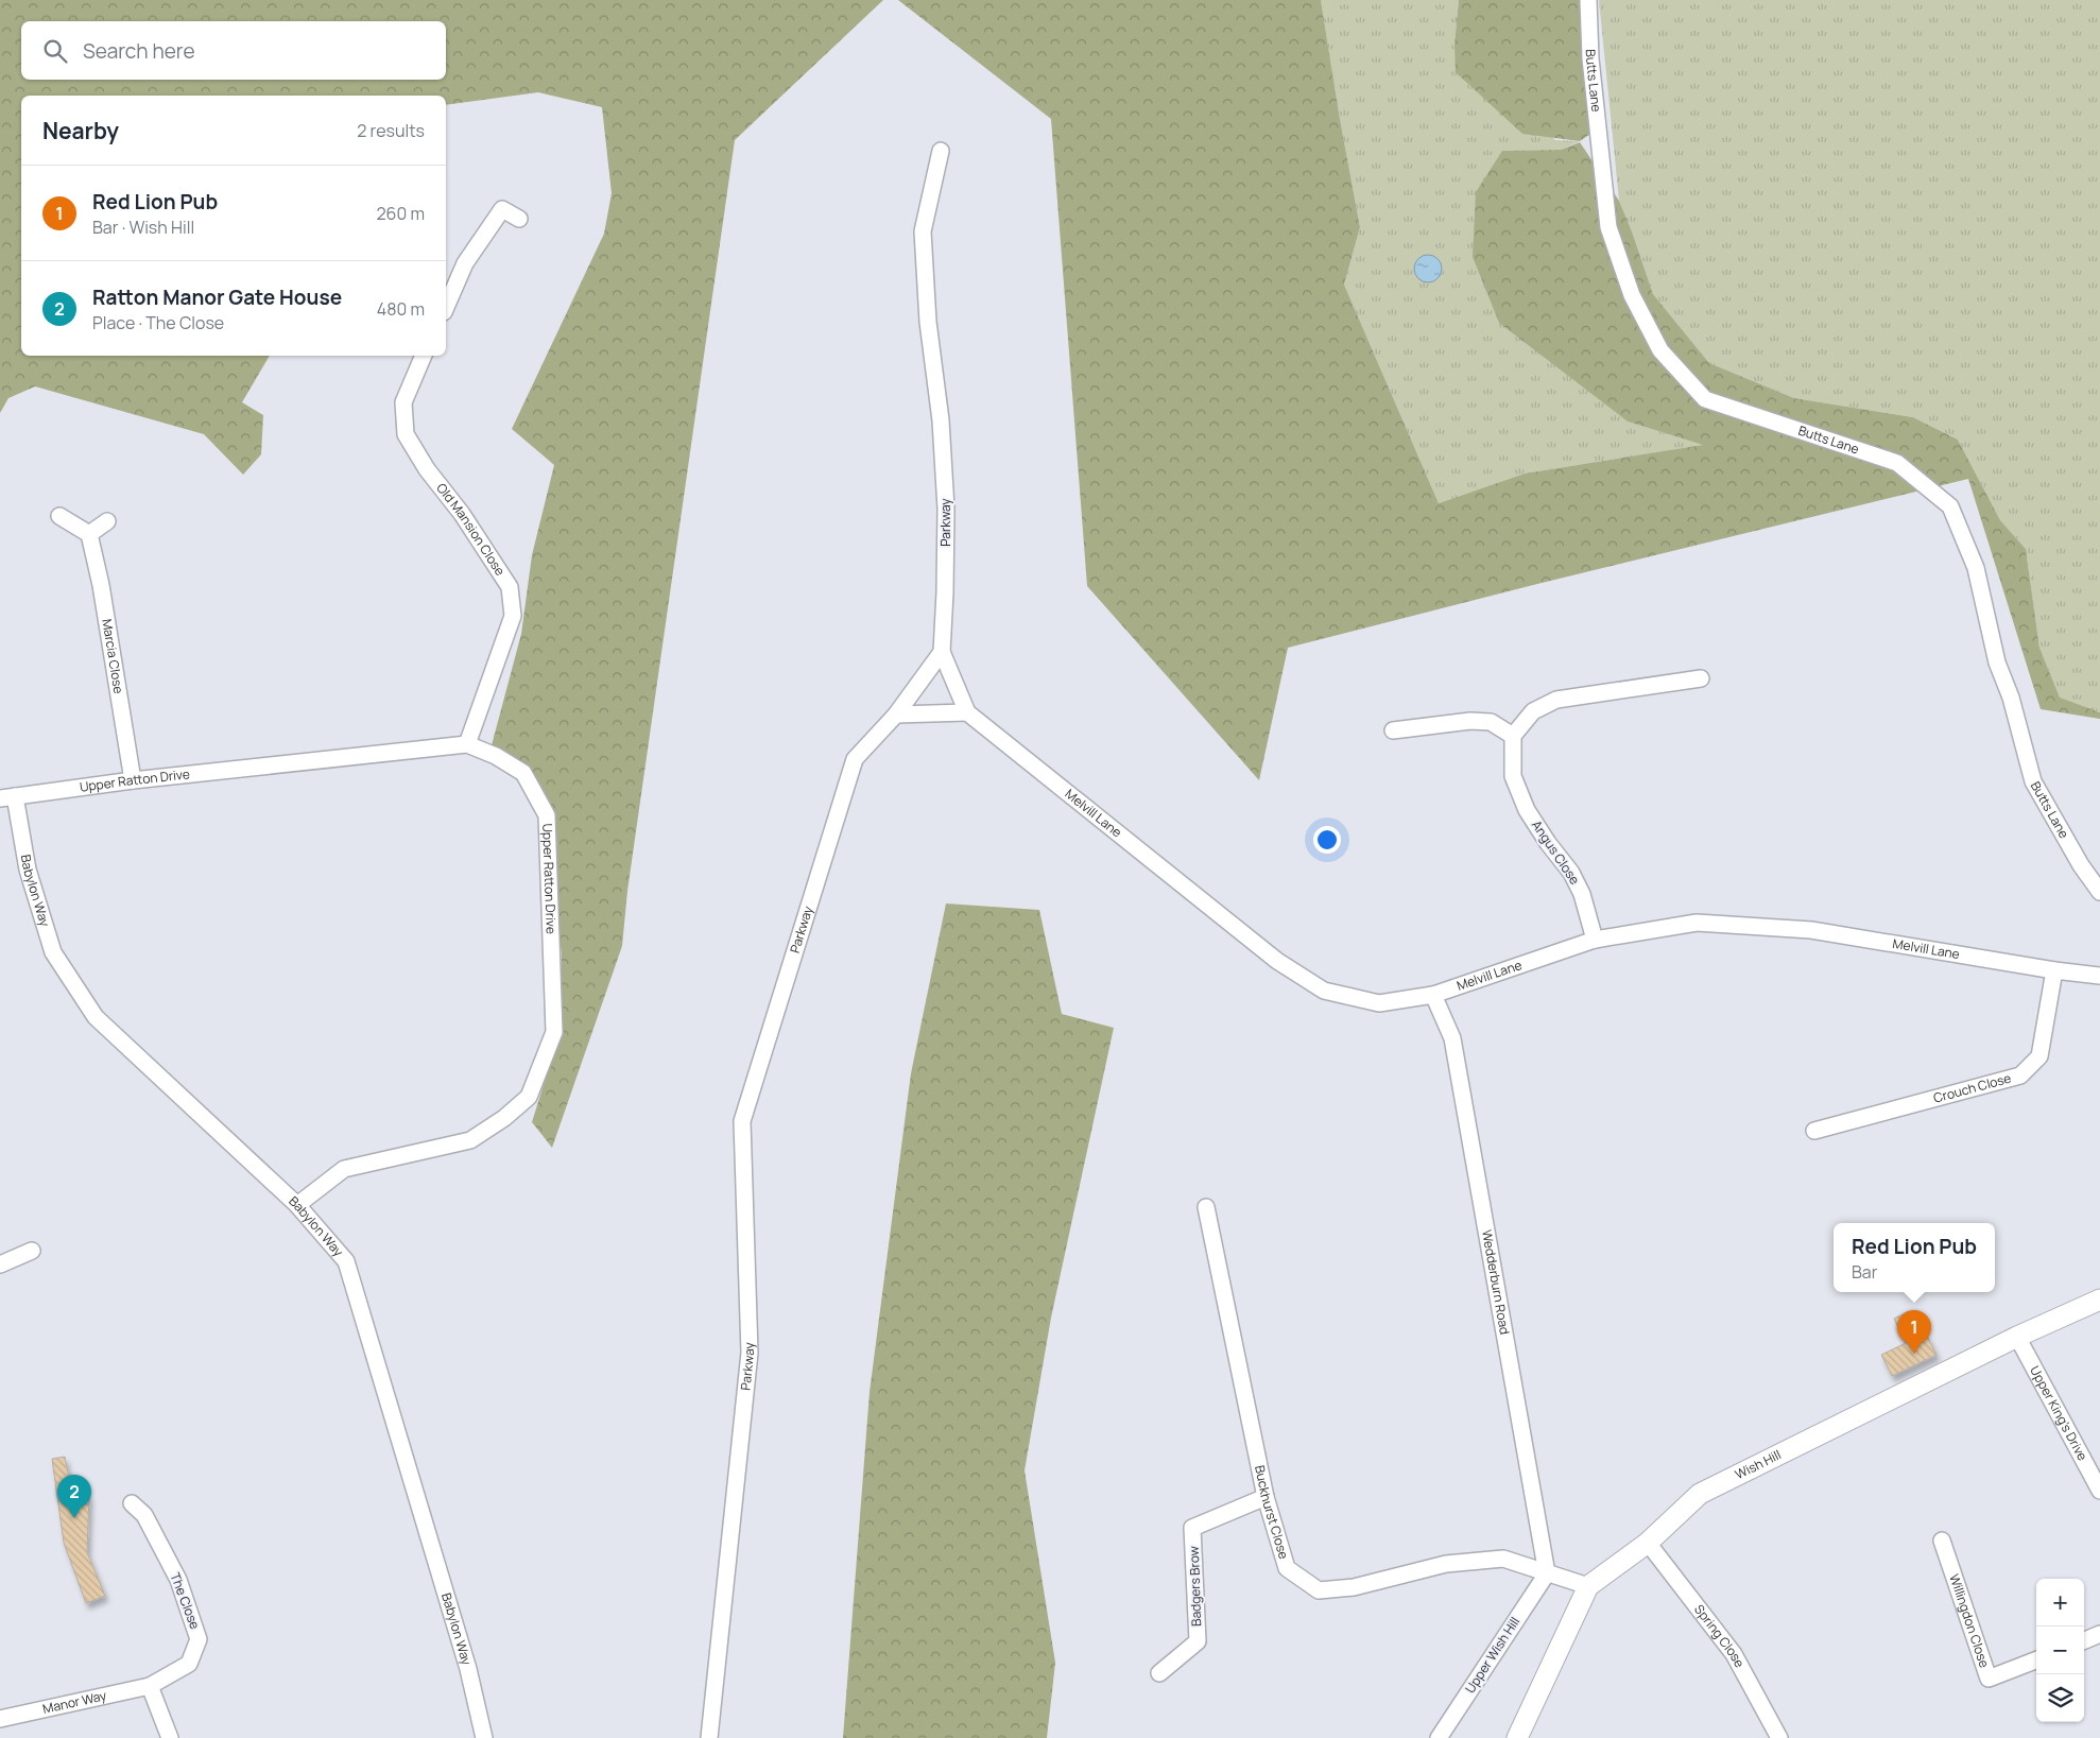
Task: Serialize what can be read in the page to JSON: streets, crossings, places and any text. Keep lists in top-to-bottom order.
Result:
{
  "streets": {
    "street": [
      "Butts Lane",
      "Parkway",
      "Old Mansion Close",
      "Marcia Close",
      "Upper Ratton Drive",
      "Melvill Lane",
      "Angus Close",
      "Babylon Way",
      "Crouch Close",
      "Wedderburn Road",
      "Upper King's Drive",
      "Wish Hill",
      "Buckhurst Close",
      "Badgers Brow",
      "The Close",
      "Willingdon Close",
      "Spring Close",
      "Upper Wish Hill",
      "Manor Way"
    ]
  },
  "crossings": [
    ["Old Mansion Close", "Upper Ratton Drive"],
    ["Marcia Close", "Upper Ratton Drive"],
    ["Upper Ratton Drive", "Babylon Way"],
    ["Melvill Lane", "Angus Close"],
    ["Melvill Lane", "Crouch Close"],
    ["Melvill Lane", "Wedderburn Road"],
    ["Wedderburn Road", "Buckhurst Close"],
    ["Wedderburn Road", "Upper Wish Hill"],
    ["Upper King's Drive", "Wish Hill"],
    ["Wish Hill", "Buckhurst Close"],
    ["Wish Hill", "Spring Close"],
    ["Buckhurst Close", "Badgers Brow"],
    ["Buckhurst Close", "Upper Wish Hill"],
    ["The Close", "Manor Way"]
  ],
  "page": {
    "search": "Search here",
    "heading": ["Nearby", "2 results"],
    "list": [
      {
        "mark": "1",
        "name": "Red Lion Pub",
        "note": "Bar · Wish Hill",
        "value": "260 m"
      },
      {
        "mark": "2",
        "name": "Ratton Manor Gate House",
        "note": "Place · The Close",
        "value": "480 m"
      }
    ],
    "popup": ["Red Lion Pub", "Bar"],
    "pins": ["1", "2"],
    "map_buttons": ["+", "−"]
  }
}
